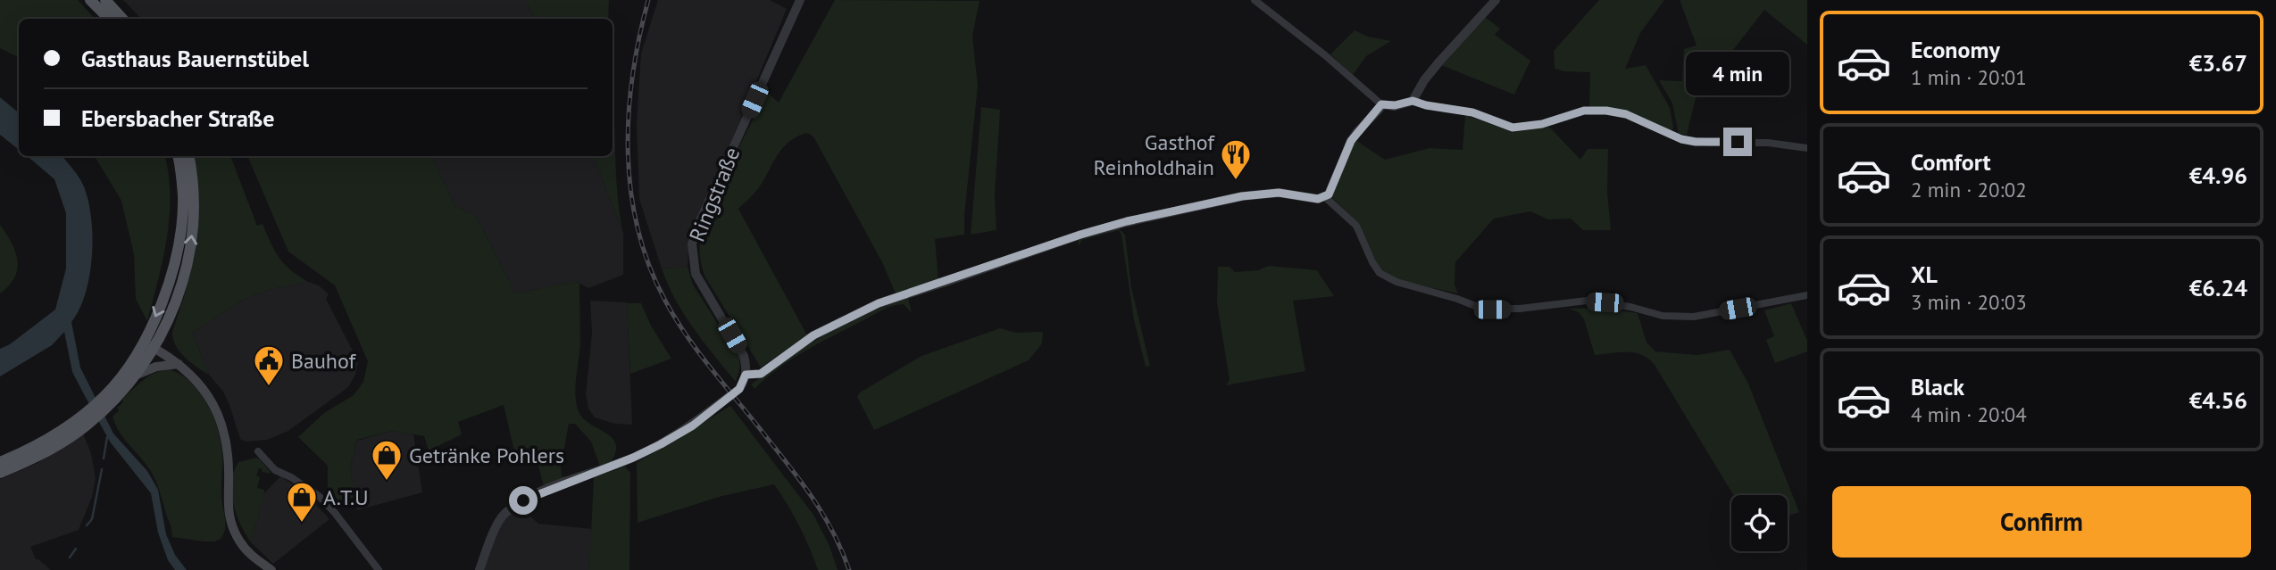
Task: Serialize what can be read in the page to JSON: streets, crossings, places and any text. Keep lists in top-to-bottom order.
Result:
{
  "streets": {
    "street": ["Ringstraße"]
  },
  "places": {
    "restaurant": ["Gasthof Reinholdhain"],
    "public building": ["Bauhof"],
    "shop": ["Getränke Pohlers", "A.T.U"]
  },
  "page": {
    "list": [
      {
        "name": "Economy",
        "note": "1 min · 20:01",
        "value": "€3.67"
      },
      {
        "name": "Comfort",
        "note": "2 min · 20:02",
        "value": "€4.96"
      },
      {
        "name": "XL",
        "note": "3 min · 20:03",
        "value": "€6.24"
      },
      {
        "name": "Black",
        "note": "4 min · 20:04",
        "value": "€4.56"
      }
    ],
    "banner": ["Gasthaus Bauernstübel", "Ebersbacher Straße"],
    "bubble": "4 min",
    "buttons": "Confirm"
  }
}
